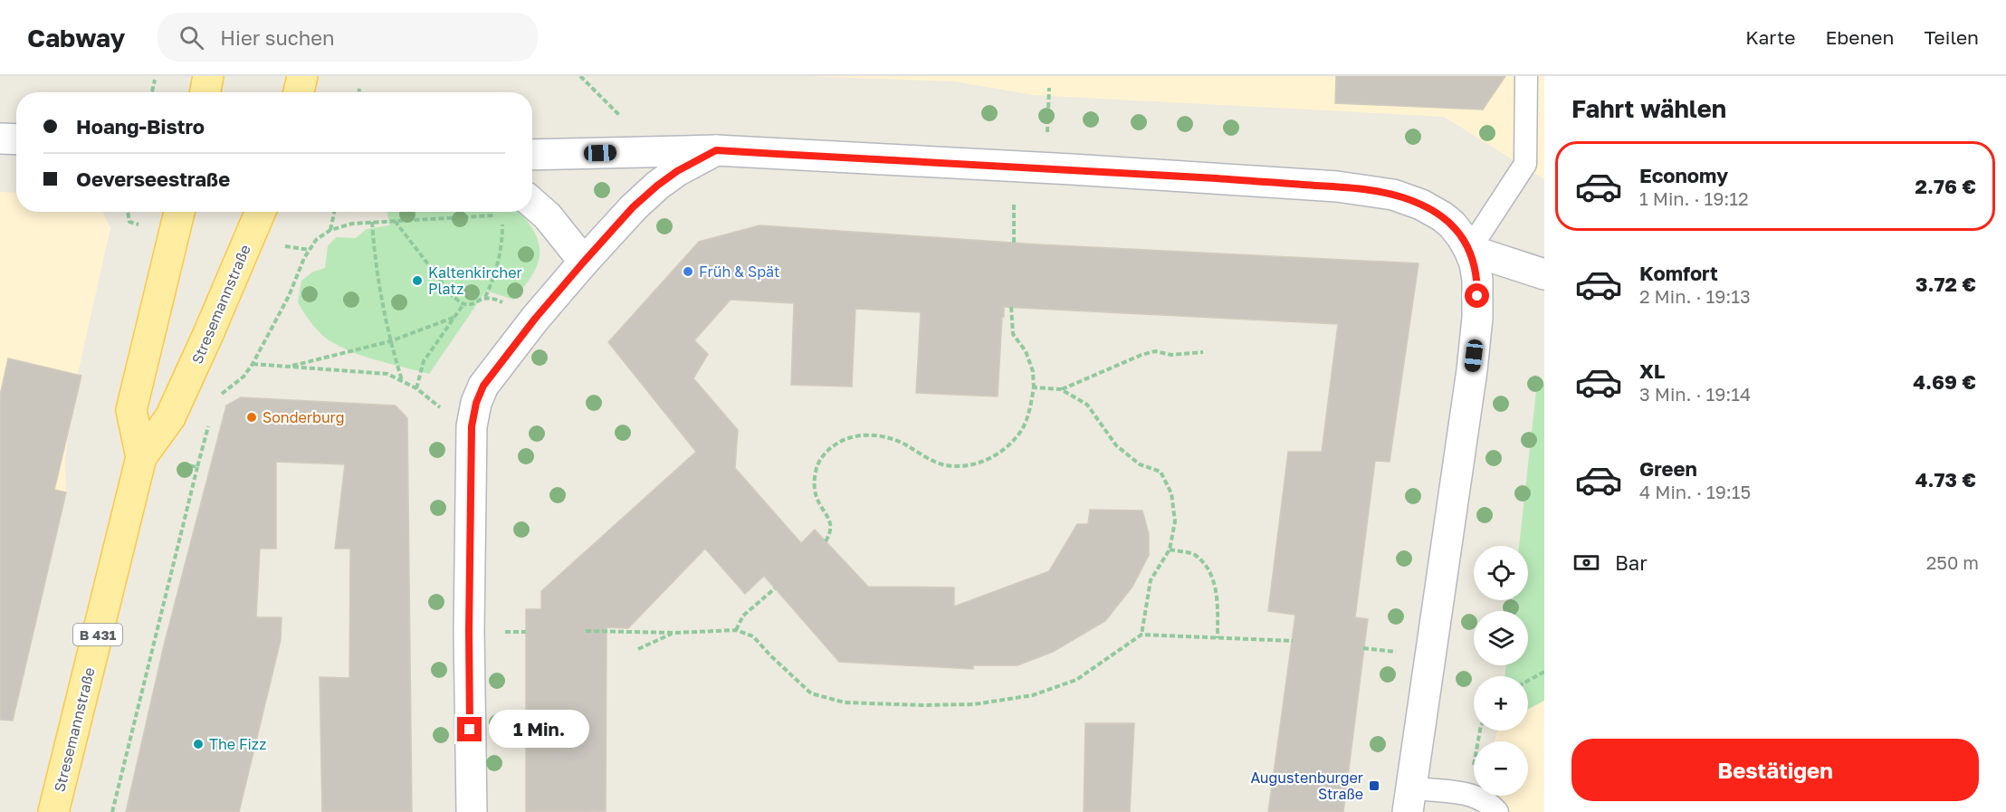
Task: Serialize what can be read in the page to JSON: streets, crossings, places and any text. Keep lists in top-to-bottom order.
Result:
{
  "streets": {
    "main road": ["Stresemannstraße", "B 431"]
  },
  "places": {
    "other": [
      "Früh & Spät",
      "Kaltenkircher Platz",
      "Sonderburg",
      "The Fizz"
    ],
    "transit": ["Augustenburger Straße"]
  },
  "page": {
    "header": "Cabway",
    "search": "Hier suchen",
    "nav": ["Karte", "Ebenen", "Teilen"],
    "heading": "Fahrt wählen",
    "banner": ["Hoang-Bistro", "Oeverseestraße"],
    "list": [
      {
        "name": "Economy",
        "note": "1 Min. · 19:12",
        "value": "2.76 €"
      },
      {
        "name": "Komfort",
        "note": "2 Min. · 19:13",
        "value": "3.72 €"
      },
      {
        "name": "XL",
        "note": "3 Min. · 19:14",
        "value": "4.69 €"
      },
      {
        "name": "Green",
        "note": "4 Min. · 19:15",
        "value": "4.73 €"
      }
    ],
    "pay": ["Bar", "250 m"],
    "map_buttons": ["+", "−"],
    "bubble": "1 Min.",
    "buttons": "Bestätigen"
  }
}
